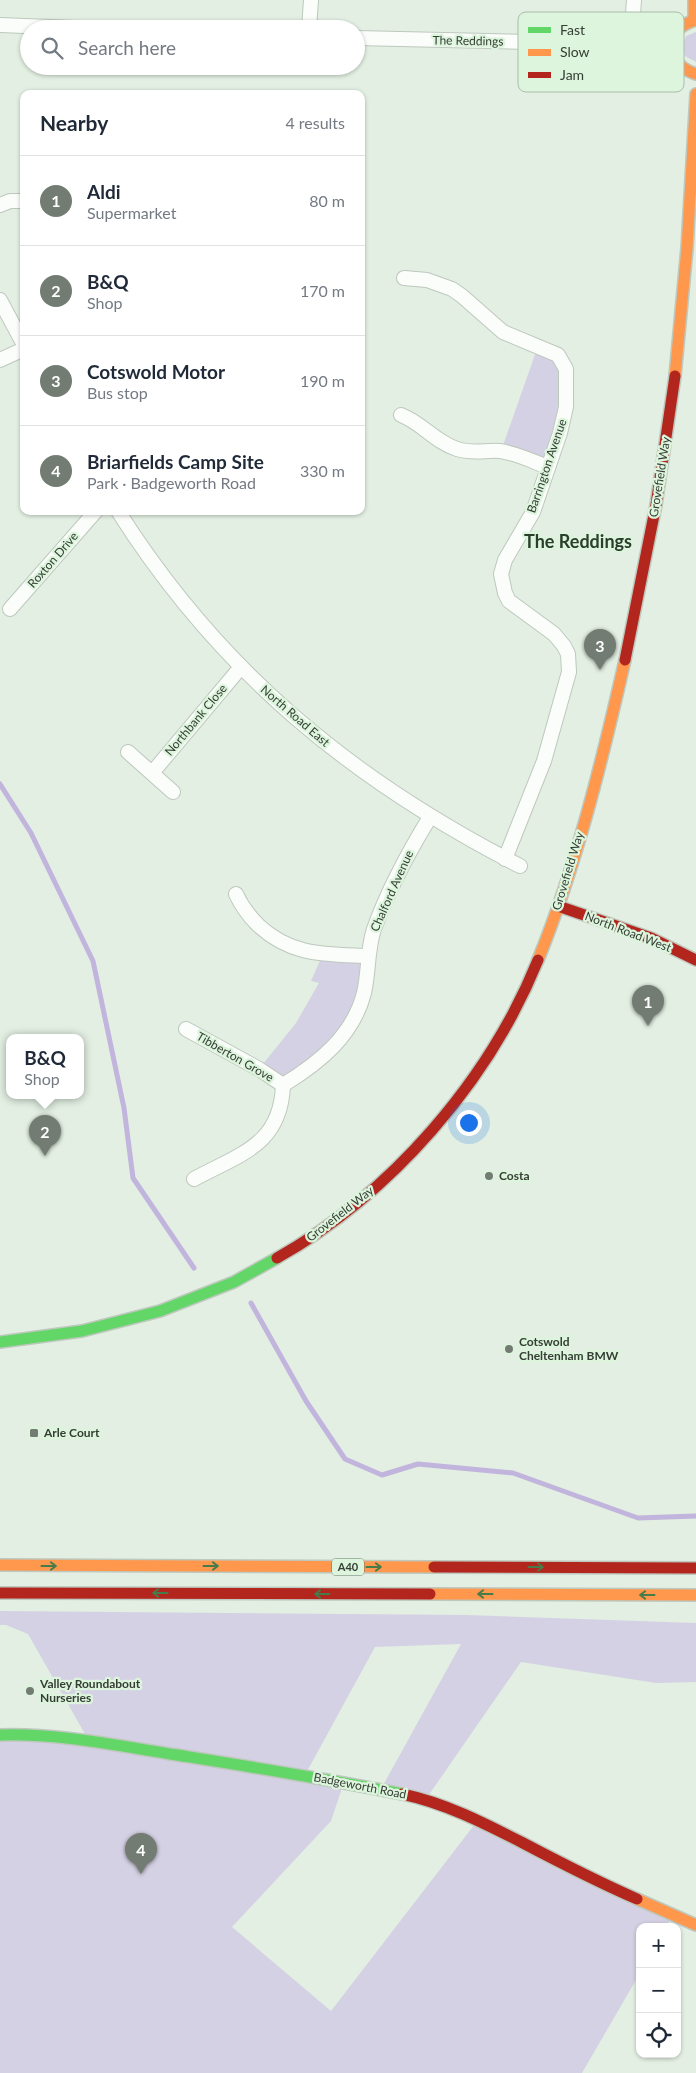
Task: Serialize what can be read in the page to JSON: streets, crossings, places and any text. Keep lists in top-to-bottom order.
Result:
{
  "streets": {
    "main road": [
      "Grovefield Way",
      "North Road West",
      "A40",
      "Badgeworth Road"
    ],
    "street": [
      "The Reddings",
      "Barrington Avenue",
      "Roxton Drive",
      "North Road East",
      "Northbank Close",
      "Chalford Avenue",
      "Tibberton Grove"
    ]
  },
  "crossings": [
    ["Barrington Avenue", "North Road East"],
    ["Grovefield Way", "North Road West"],
    ["North Road East", "Northbank Close"],
    ["North Road East", "Chalford Avenue"],
    ["Chalford Avenue", "Tibberton Grove"]
  ],
  "districts": ["The Reddings"],
  "places": {
    "other": ["Costa", "Cotswold Cheltenham BMW", "Valley Roundabout Nurseries"],
    "transit": ["Arle Court"]
  },
  "legend": ["Fast", "Slow", "Jam"],
  "page": {
    "search": "Search here",
    "heading": ["Nearby", "4 results"],
    "list": [
      {
        "mark": "1",
        "name": "Aldi",
        "note": "Supermarket",
        "value": "80 m"
      },
      {
        "mark": "2",
        "name": "B&Q",
        "note": "Shop",
        "value": "170 m"
      },
      {
        "mark": "3",
        "name": "Cotswold Motor",
        "note": "Bus stop",
        "value": "190 m"
      },
      {
        "mark": "4",
        "name": "Briarfields Camp Site",
        "note": "Park · Badgeworth Road",
        "value": "330 m"
      }
    ],
    "pins": [
      "3",
      "1",
      "2",
      "4"
    ],
    "popup": ["B&Q", "Shop"],
    "map_buttons": ["+", "−"]
  }
}
